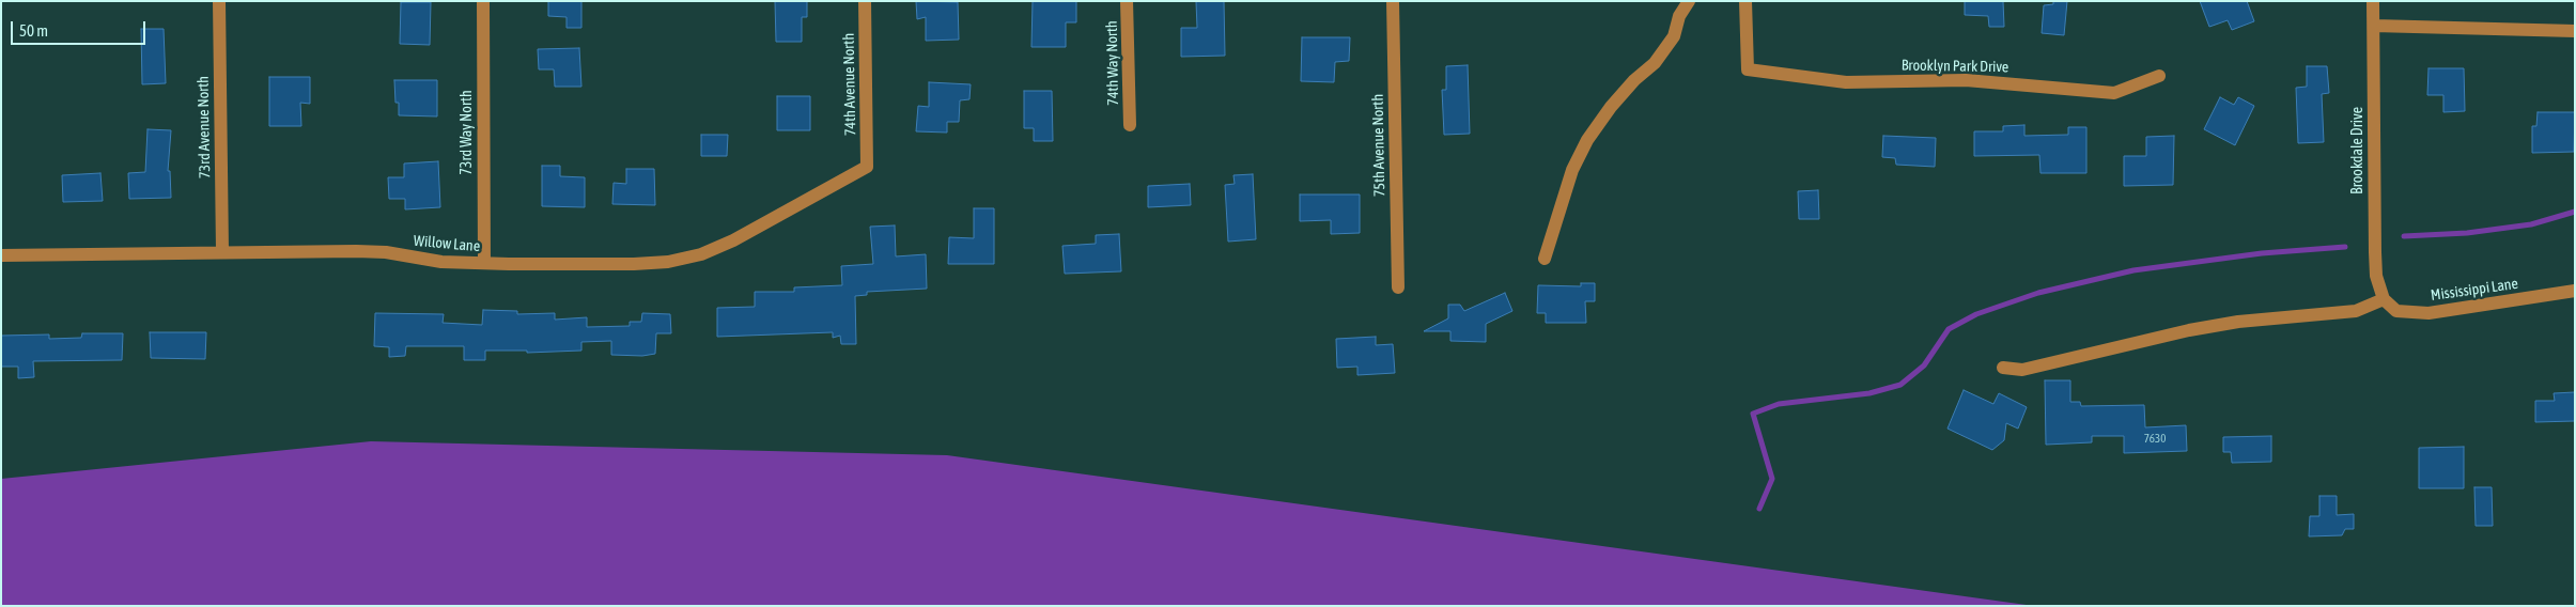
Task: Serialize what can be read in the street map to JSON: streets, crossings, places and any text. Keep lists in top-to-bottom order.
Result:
{
  "streets": {
    "street": [
      "74th Way North",
      "Brooklyn Park Drive",
      "74th Avenue North",
      "73rd Avenue North",
      "73rd Way North",
      "75th Avenue North",
      "Brookdale Drive",
      "Willow Lane",
      "Mississippi Lane"
    ]
  },
  "crossings": [
    ["74th Avenue North", "Willow Lane"],
    ["73rd Avenue North", "Willow Lane"],
    ["73rd Way North", "Willow Lane"],
    ["Brookdale Drive", "Mississippi Lane"]
  ],
  "house_numbers": ["7630"],
  "scale_bar": "50 m"
}
